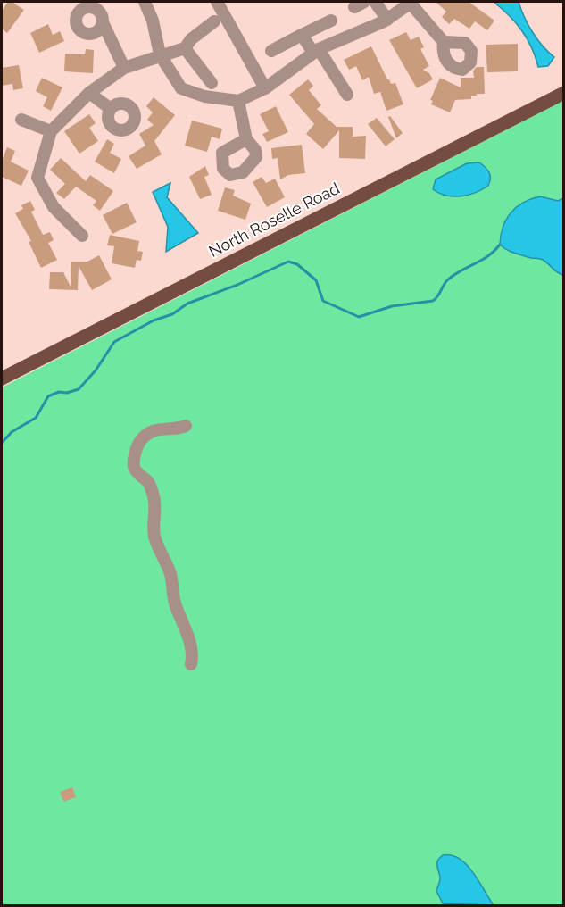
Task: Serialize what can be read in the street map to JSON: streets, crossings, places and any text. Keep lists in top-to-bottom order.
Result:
{
  "streets": {
    "main road": ["North Roselle Road"]
  }
}
